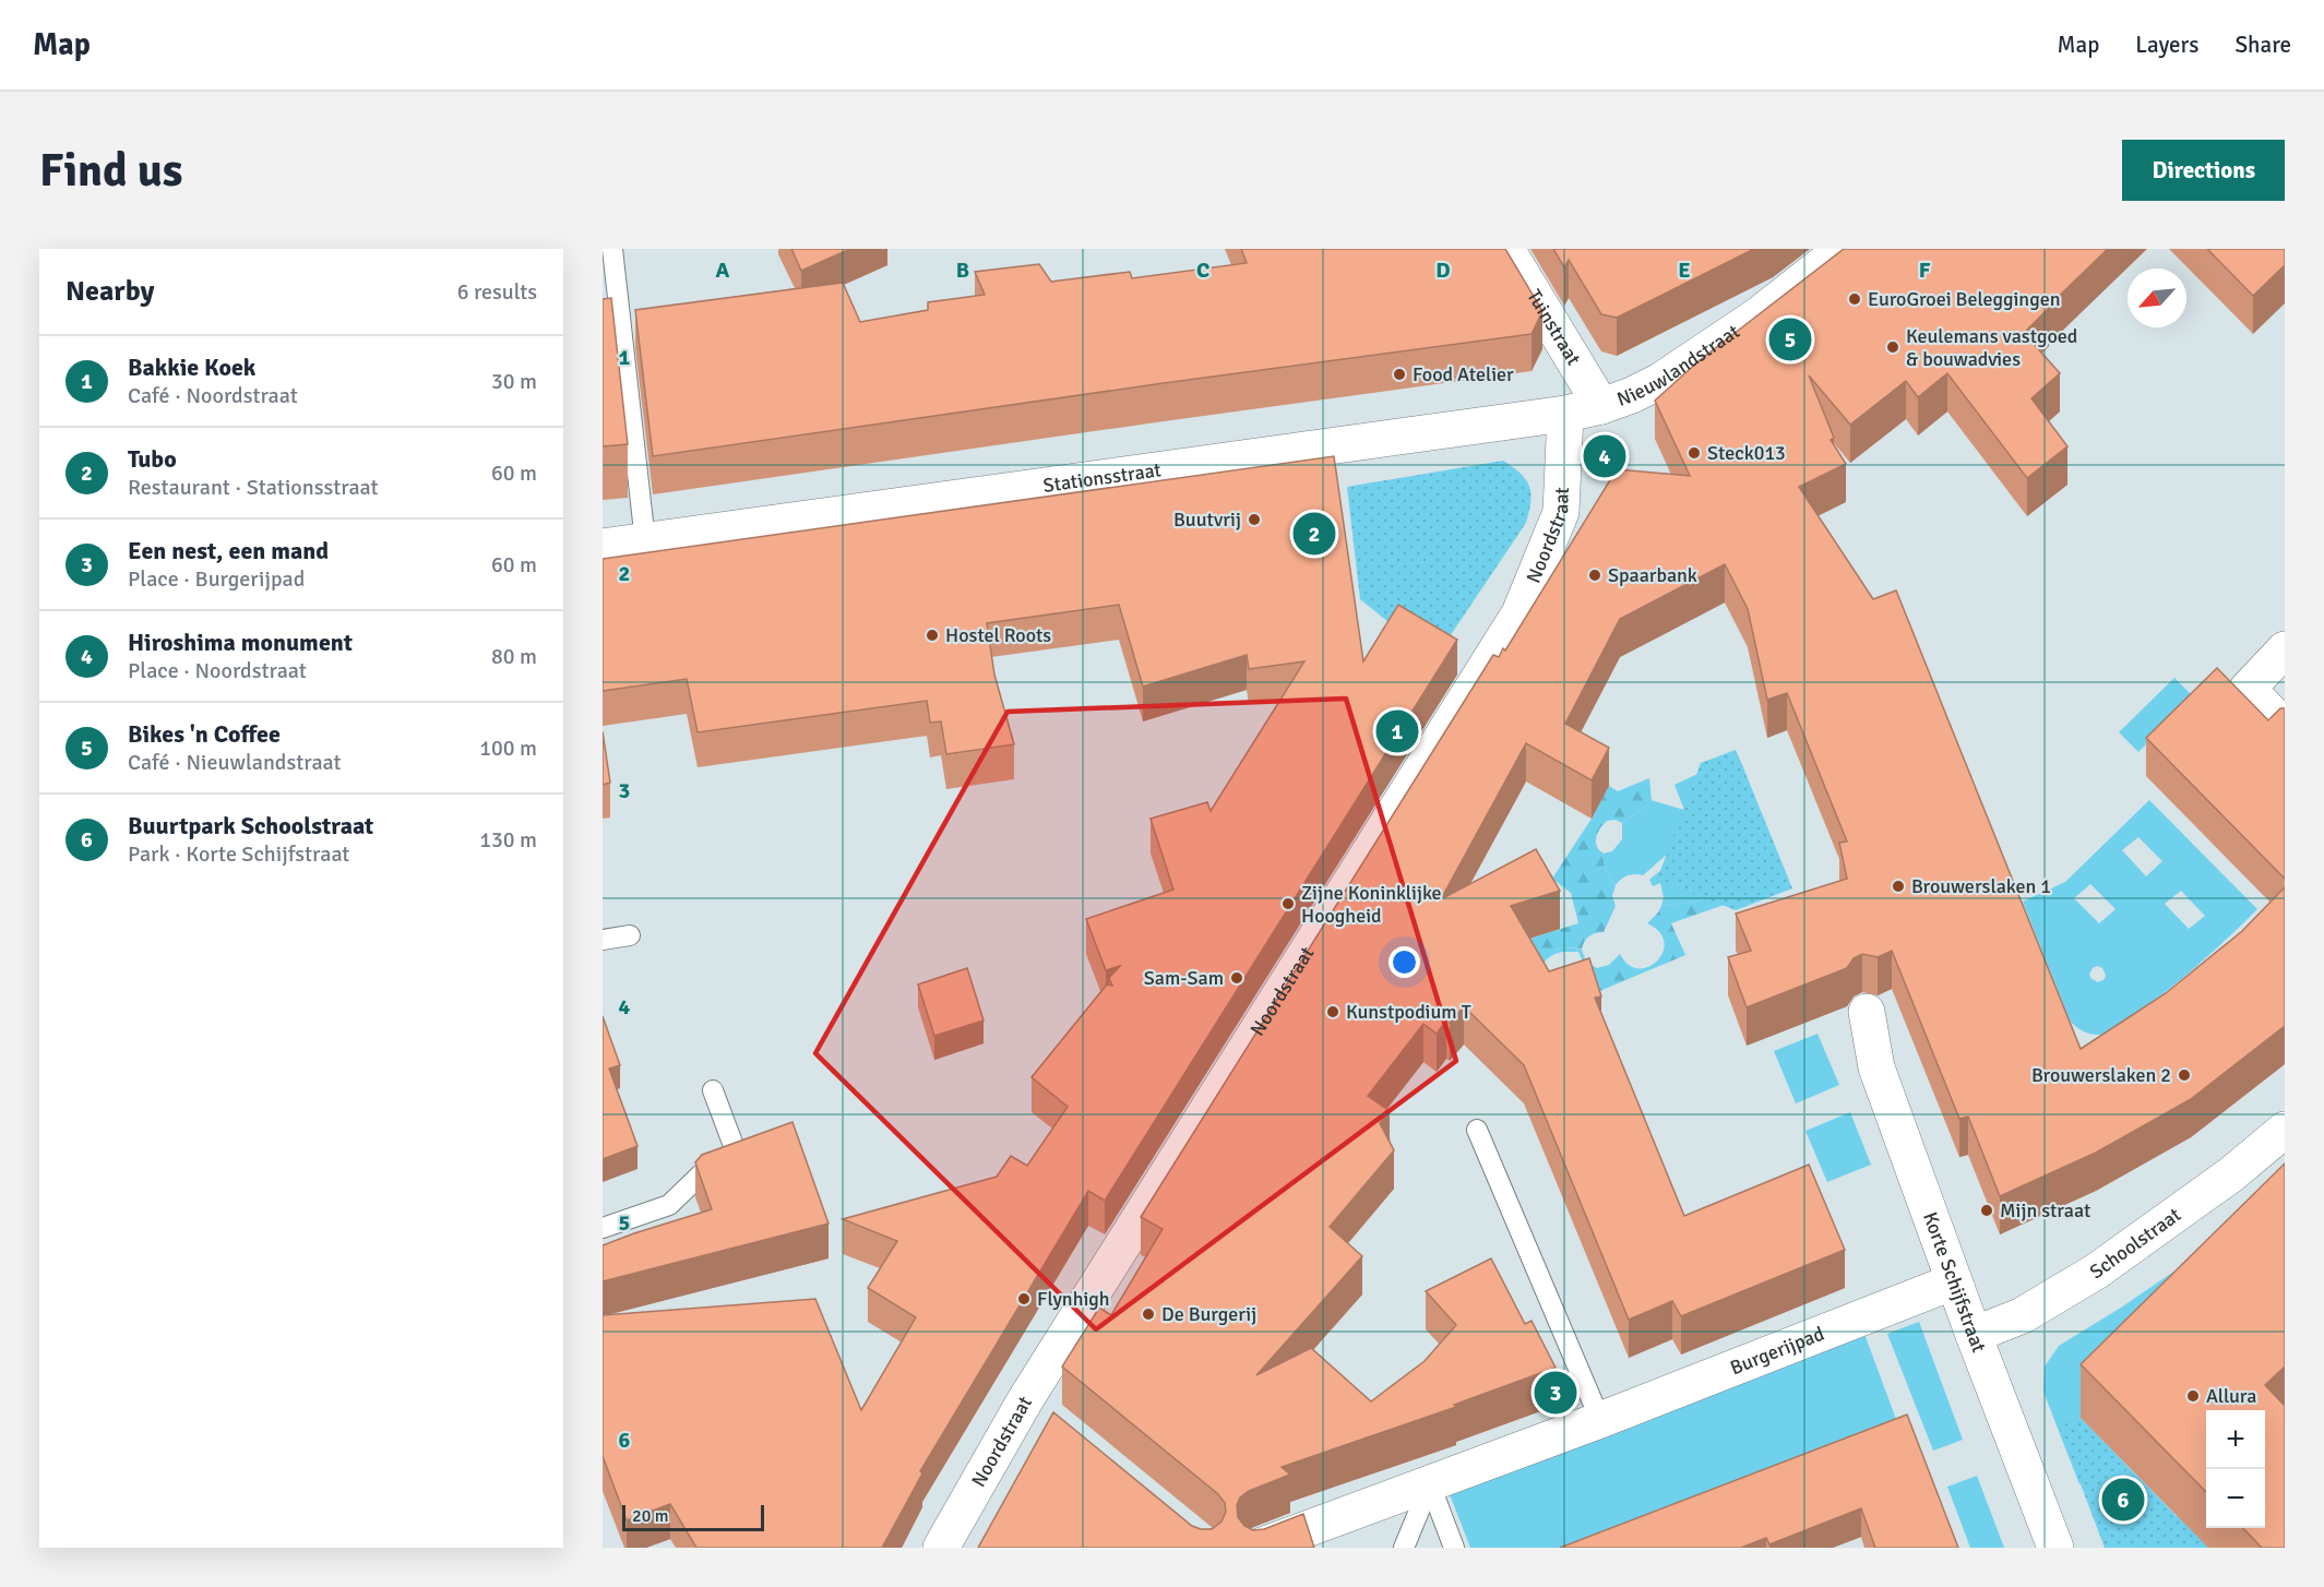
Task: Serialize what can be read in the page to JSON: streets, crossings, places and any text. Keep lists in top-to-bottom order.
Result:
{
  "streets": {
    "street": [
      "Tuinstraat",
      "Nieuwlandstraat",
      "Stationsstraat",
      "Noordstraat",
      "Schoolstraat",
      "Korte Schijfstraat",
      "Burgerijpad"
    ]
  },
  "crossings": [
    ["Tuinstraat", "Nieuwlandstraat"],
    ["Tuinstraat", "Stationsstraat"],
    ["Nieuwlandstraat", "Stationsstraat"],
    ["Stationsstraat", "Noordstraat"],
    ["Schoolstraat", "Korte Schijfstraat"],
    ["Korte Schijfstraat", "Burgerijpad"]
  ],
  "places": [
    "EuroGroei Beleggingen",
    "Keulemans vastgoed & bouwadvies",
    "Food Atelier",
    "Steck013",
    "Buutvrij",
    "Spaarbank",
    "Hostel Roots",
    "Brouwerslaken 1",
    "Zijne Koninklijke Hoogheid",
    "Sam-Sam",
    "Kunstpodium T",
    "Brouwerslaken 2",
    "Mijn straat",
    "Flynhigh",
    "De Burgerij",
    "Allura"
  ],
  "scale_bar": "20 m",
  "north": "bottom left",
  "page": {
    "header": "Map",
    "nav": ["Map", "Layers", "Share"],
    "buttons": "Directions",
    "title": "Find us",
    "heading": ["Nearby", "6 results"],
    "pins": [
      "5",
      "4",
      "2",
      "1",
      "3",
      "6"
    ],
    "list": [
      {
        "mark": "1",
        "name": "Bakkie Koek",
        "note": "Café · Noordstraat",
        "value": "30 m"
      },
      {
        "mark": "2",
        "name": "Tubo",
        "note": "Restaurant · Stationsstraat",
        "value": "60 m"
      },
      {
        "mark": "3",
        "name": "Een nest, een mand",
        "note": "Place · Burgerijpad",
        "value": "60 m"
      },
      {
        "mark": "4",
        "name": "Hiroshima monument",
        "note": "Place · Noordstraat",
        "value": "80 m"
      },
      {
        "mark": "5",
        "name": "Bikes 'n Coffee",
        "note": "Café · Nieuwlandstraat",
        "value": "100 m"
      },
      {
        "mark": "6",
        "name": "Buurtpark Schoolstraat",
        "note": "Park · Korte Schijfstraat",
        "value": "130 m"
      }
    ],
    "map_buttons": ["+", "−"],
    "scale": "20 m"
  },
  "grid": {
    "columns": [
      "A",
      "B",
      "C",
      "D",
      "E",
      "F"
    ],
    "rows": [
      "1",
      "2",
      "3",
      "4",
      "5",
      "6"
    ]
  }
}
